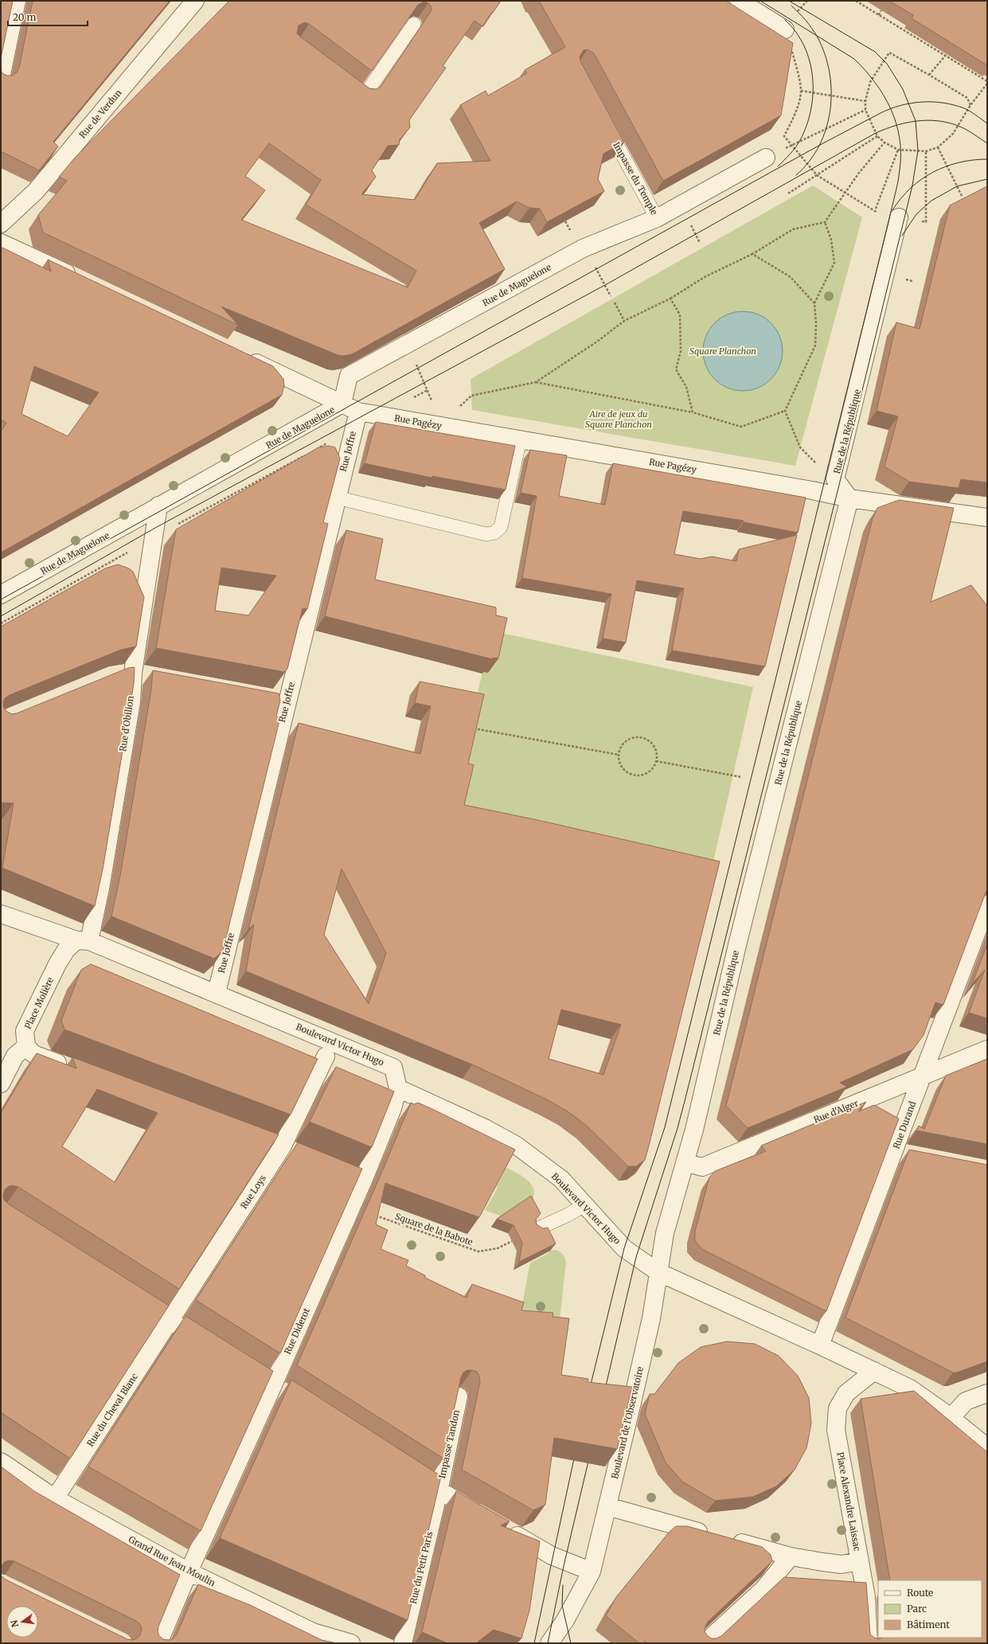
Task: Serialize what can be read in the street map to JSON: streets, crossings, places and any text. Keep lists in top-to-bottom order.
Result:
{
  "streets": {
    "street": [
      "Rue de Verdun",
      "Rue de Maguelone",
      "Rue Pagézy",
      "Rue de la République",
      "Rue Joffre",
      "Rue d'Obilion",
      "Place Molière",
      "Boulevard Victor Hugo",
      "Rue d'Alger",
      "Rue Durand",
      "Rue Loys",
      "Rue Diderot",
      "Rue du Cheval Blanc",
      "Boulevard de l'Observatoire",
      "Impasse Tandon",
      "Place Alexandre Laissac",
      "Grand Rue Jean Moulin",
      "Rue du Petit Paris"
    ],
    "lane": ["Impasse du Temple"],
    "path": ["Square de la Babote"]
  },
  "crossings": [
    ["Impasse du Temple", "Rue de Maguelone"],
    ["Rue de Maguelone", "Rue Pagézy"],
    ["Rue de Maguelone", "Rue d'Obilion"],
    ["Rue Pagézy", "Rue de la République"],
    ["Rue Pagézy", "Rue Joffre"],
    ["Rue de la République", "Boulevard Victor Hugo"],
    ["Rue de la République", "Rue d'Alger"],
    ["Rue de la République", "Boulevard de l'Observatoire"],
    ["Rue Joffre", "Boulevard Victor Hugo"],
    ["Rue d'Obilion", "Place Molière"],
    ["Rue d'Obilion", "Boulevard Victor Hugo"],
    ["Place Molière", "Boulevard Victor Hugo"],
    ["Boulevard Victor Hugo", "Rue Diderot"],
    ["Boulevard Victor Hugo", "Boulevard de l'Observatoire"],
    ["Rue d'Alger", "Rue Durand"],
    ["Rue Loys", "Rue du Cheval Blanc"],
    ["Square de la Babote", "Rue Diderot"],
    ["Rue Diderot", "Grand Rue Jean Moulin"],
    ["Rue du Cheval Blanc", "Grand Rue Jean Moulin"],
    ["Impasse Tandon", "Rue du Petit Paris"]
  ],
  "parks": ["Square Planchon", "Aire de jeux du Square Planchon"],
  "legend": ["Route", "Parc", "Bâtiment"],
  "scale_bar": "20 m",
  "north": "left"
}
